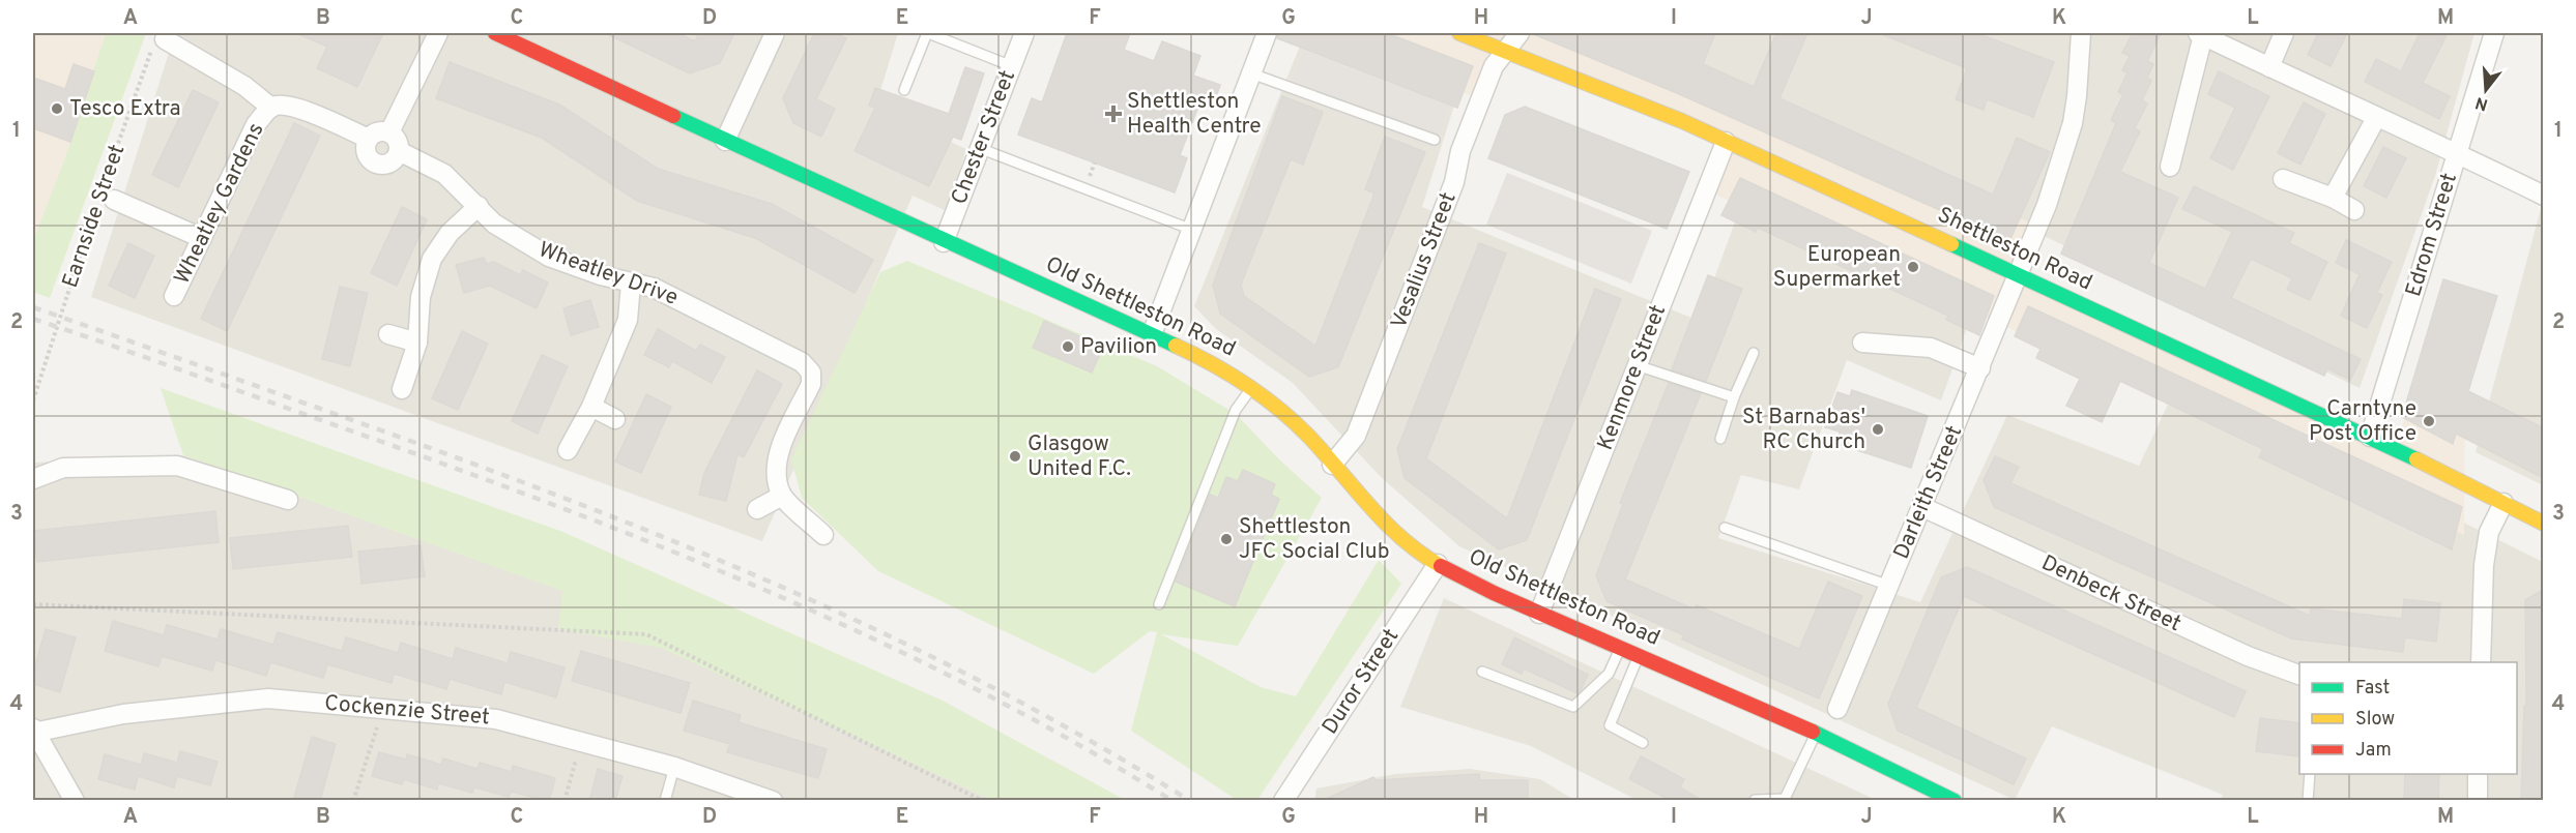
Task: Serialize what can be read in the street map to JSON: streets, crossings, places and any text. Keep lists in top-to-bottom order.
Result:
{
  "streets": {
    "main road": ["Shettleston Road", "Old Shettleston Road"],
    "street": [
      "Chester Street",
      "Wheatley Gardens",
      "Edrom Street",
      "Vesalius Street",
      "Wheatley Drive",
      "Kenmore Street",
      "Darleith Street",
      "Denbeck Street",
      "Duror Street",
      "Cockenzie Street"
    ],
    "path": ["Earnside Street"]
  },
  "crossings": [
    ["Chester Street", "Old Shettleston Road"],
    ["Wheatley Gardens", "Wheatley Drive"],
    ["Edrom Street", "Shettleston Road"],
    ["Shettleston Road", "Vesalius Street"],
    ["Shettleston Road", "Kenmore Street"],
    ["Shettleston Road", "Darleith Street"],
    ["Vesalius Street", "Old Shettleston Road"],
    ["Old Shettleston Road", "Kenmore Street"],
    ["Old Shettleston Road", "Duror Street"],
    ["Darleith Street", "Denbeck Street"]
  ],
  "places": {
    "other": [
      "Tesco Extra",
      "European Supermarket",
      "Pavilion",
      "Carntyne Post Office",
      "St Barnabas' RC Church",
      "Glasgow United F.C.",
      "Shettleston JFC Social Club"
    ],
    "health": ["Shettleston Health Centre"]
  },
  "legend": ["Fast", "Slow", "Jam"],
  "north": "bottom",
  "grid": {
    "columns": [
      "A",
      "B",
      "C",
      "D",
      "E",
      "F",
      "G",
      "H",
      "I",
      "J",
      "K",
      "L",
      "M"
    ],
    "rows": [
      "1",
      "2",
      "3",
      "4"
    ]
  }
}
